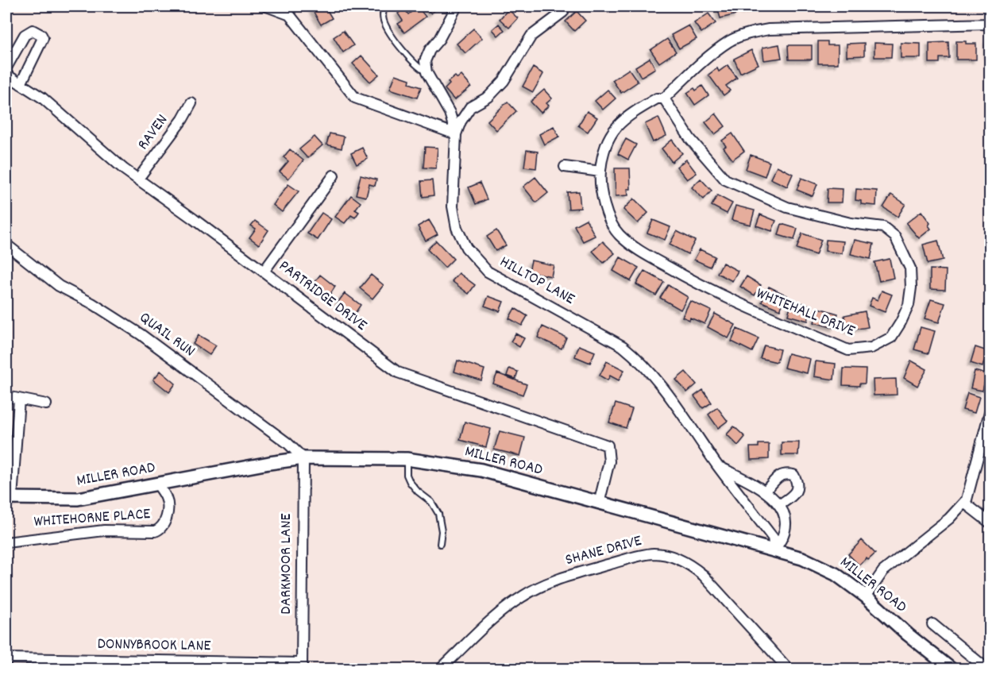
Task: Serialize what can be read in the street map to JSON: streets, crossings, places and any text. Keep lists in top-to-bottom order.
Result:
{
  "streets": {
    "street": [
      "RAVEN",
      "HILLTOP LANE",
      "PARTRIDGE DRIVE",
      "WHITEHALL DRIVE",
      "QUAIL RUN",
      "MILLER ROAD",
      "WHITEHORNE PLACE",
      "SHANE DRIVE",
      "DARKMOOR LANE",
      "DONNYBROOK LANE"
    ]
  },
  "crossings": [
    ["RAVEN", "PARTRIDGE DRIVE"],
    ["HILLTOP LANE", "MILLER ROAD"],
    ["PARTRIDGE DRIVE", "MILLER ROAD"],
    ["QUAIL RUN", "MILLER ROAD"],
    ["QUAIL RUN", "DARKMOOR LANE"],
    ["MILLER ROAD", "WHITEHORNE PLACE"],
    ["MILLER ROAD", "DARKMOOR LANE"],
    ["DARKMOOR LANE", "DONNYBROOK LANE"]
  ]
}
